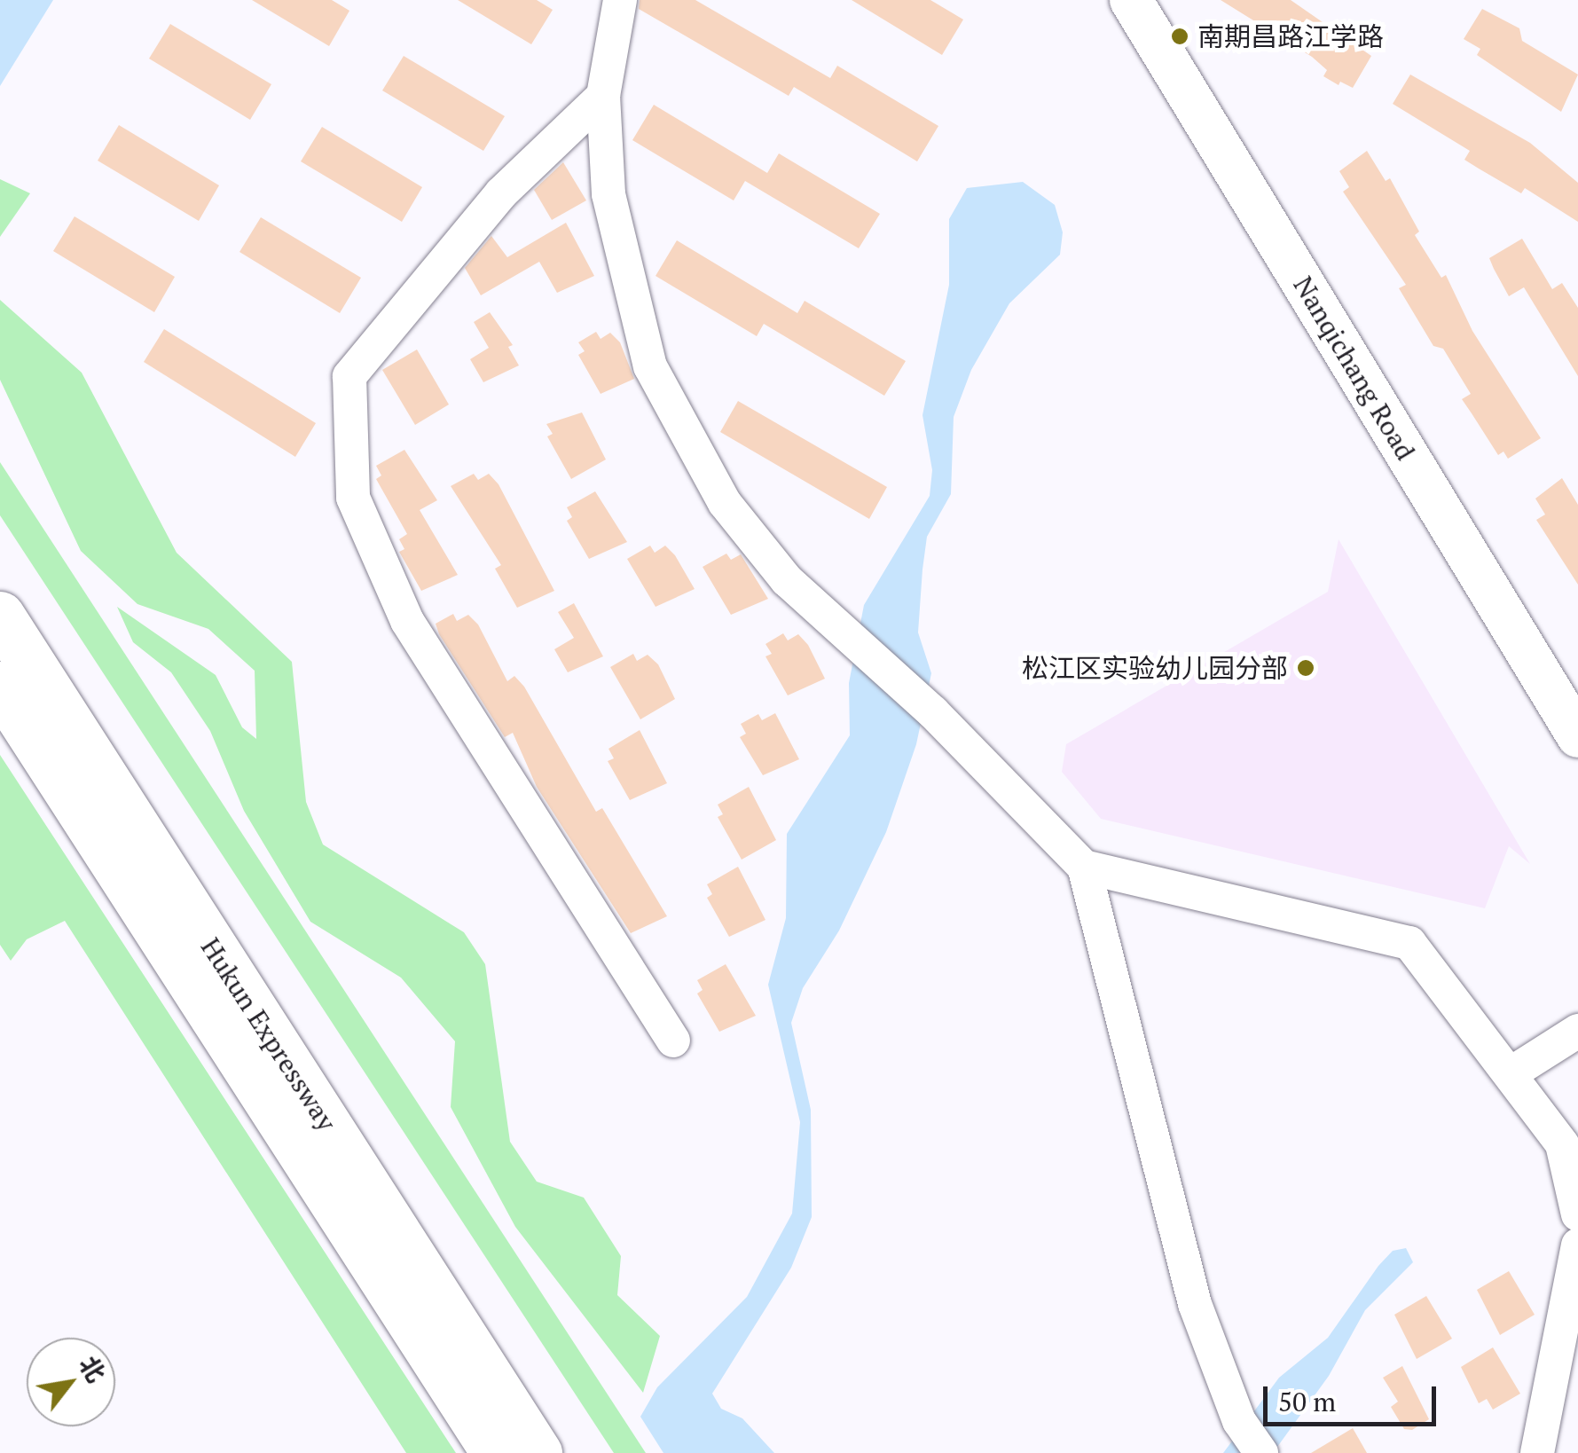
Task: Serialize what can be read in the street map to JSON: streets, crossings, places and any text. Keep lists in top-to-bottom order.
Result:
{
  "streets": {
    "highway": ["Hukun Expressway"],
    "main road": ["Nanqichang Road"]
  },
  "places": ["南期昌路江学路", "松江区实验幼儿园分部"],
  "scale_bar": "50 m",
  "north": "top right"
}
